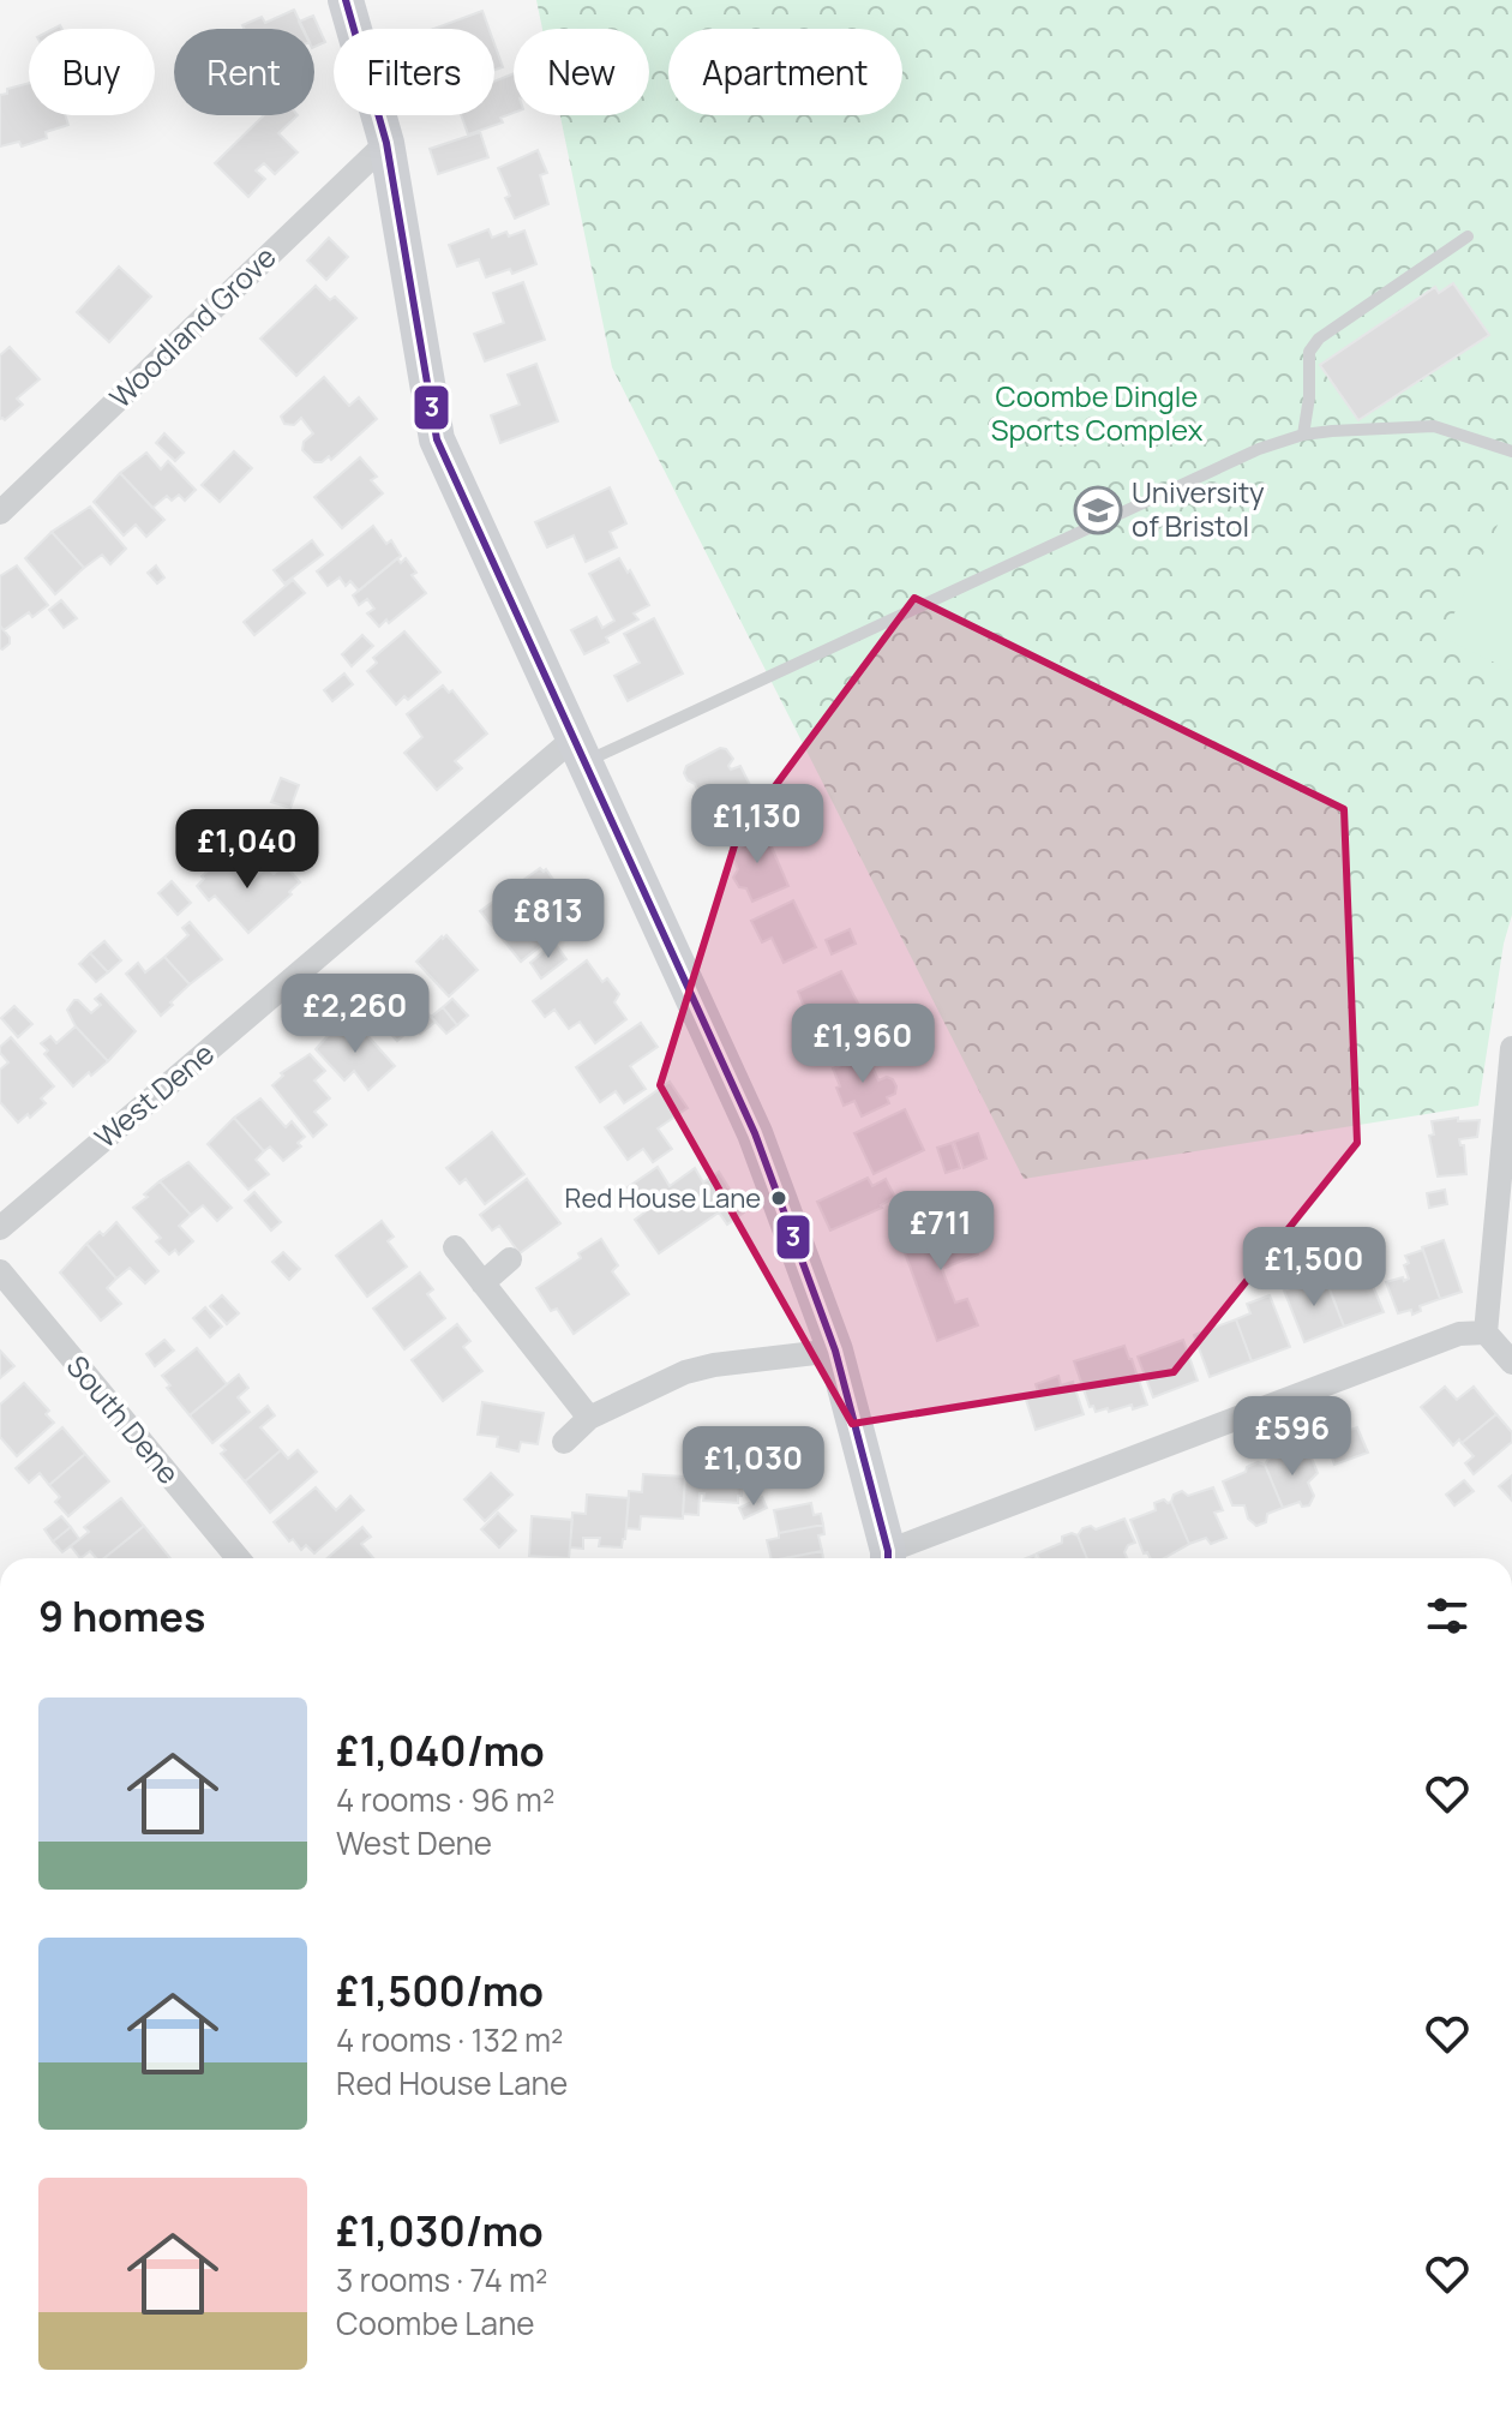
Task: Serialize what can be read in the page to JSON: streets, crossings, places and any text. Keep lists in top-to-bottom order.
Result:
{
  "streets": {
    "street": ["Woodland Grove", "West Dene", "South Dene"]
  },
  "parks": ["Coombe Dingle Sports Complex"],
  "places": {
    "school or university": ["University of Bristol"],
    "other": ["Red House Lane"]
  },
  "lines": ["transit line 3"],
  "page": {
    "chip": [
      "Buy",
      "Rent",
      "Filters",
      "New",
      "Apartment"
    ],
    "price": [
      "£1,130",
      "£1,040",
      "£813",
      "£2,260",
      "£1,960",
      "£711",
      "£1,500",
      "£596",
      "£1,030"
    ],
    "heading": "9 homes",
    "list": [
      {
        "name": "£1,040/mo",
        "note": "4 rooms · 96 m² · West Dene"
      },
      {
        "name": "£1,500/mo",
        "note": "4 rooms · 132 m² · Red House Lane"
      },
      {
        "name": "£1,030/mo",
        "note": "3 rooms · 74 m² · Coombe Lane"
      }
    ]
  }
}
